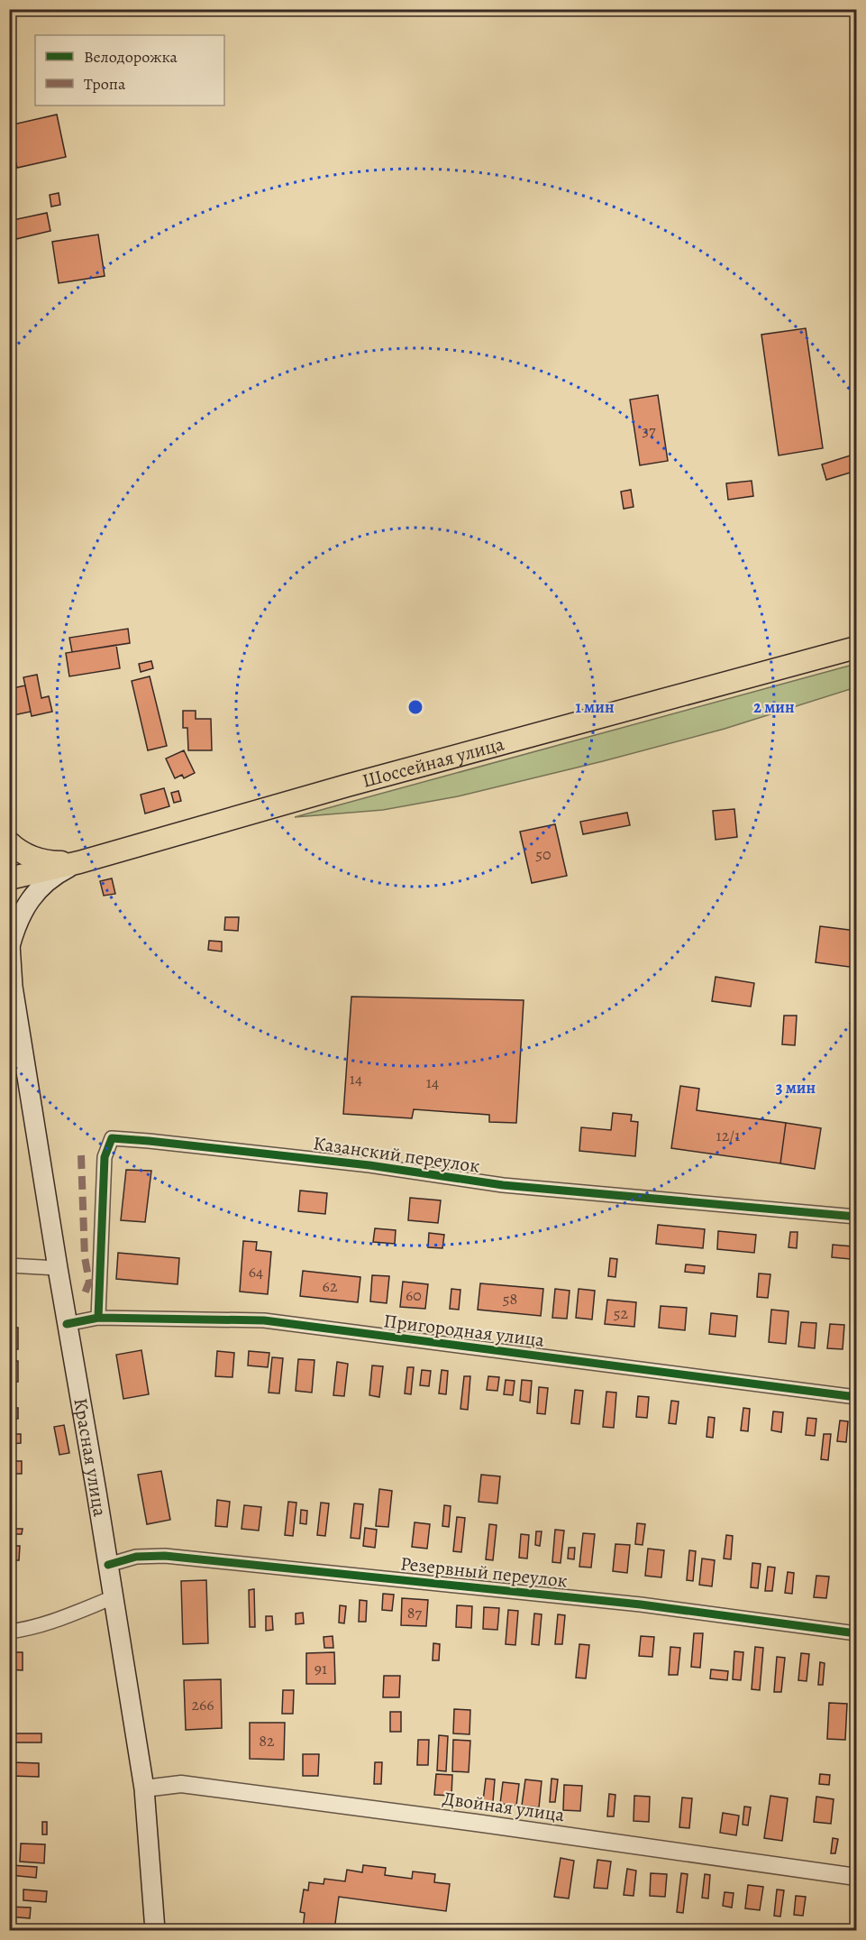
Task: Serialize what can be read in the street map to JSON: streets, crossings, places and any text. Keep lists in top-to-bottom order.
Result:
{
  "streets": {
    "highway": ["Шоссейная улица"],
    "main road": ["Красная улица"],
    "street": [
      "Казанский переулок",
      "Пригородная улица",
      "Резервный переулок",
      "Двойная улица"
    ]
  },
  "crossings": [
    ["Казанский переулок", "Пригородная улица"],
    ["Пригородная улица", "Красная улица"],
    ["Красная улица", "Резервный переулок"],
    ["Красная улица", "Двойная улица"]
  ],
  "house_numbers": [
    "37",
    "50",
    "14",
    "14",
    "12/1",
    "64",
    "62",
    "60",
    "58",
    "52",
    "87",
    "91",
    "266",
    "82"
  ],
  "legend": ["Велодорожка", "Тропа"],
  "rings": ["1 мин", "2 мин", "3 мин"]
}
